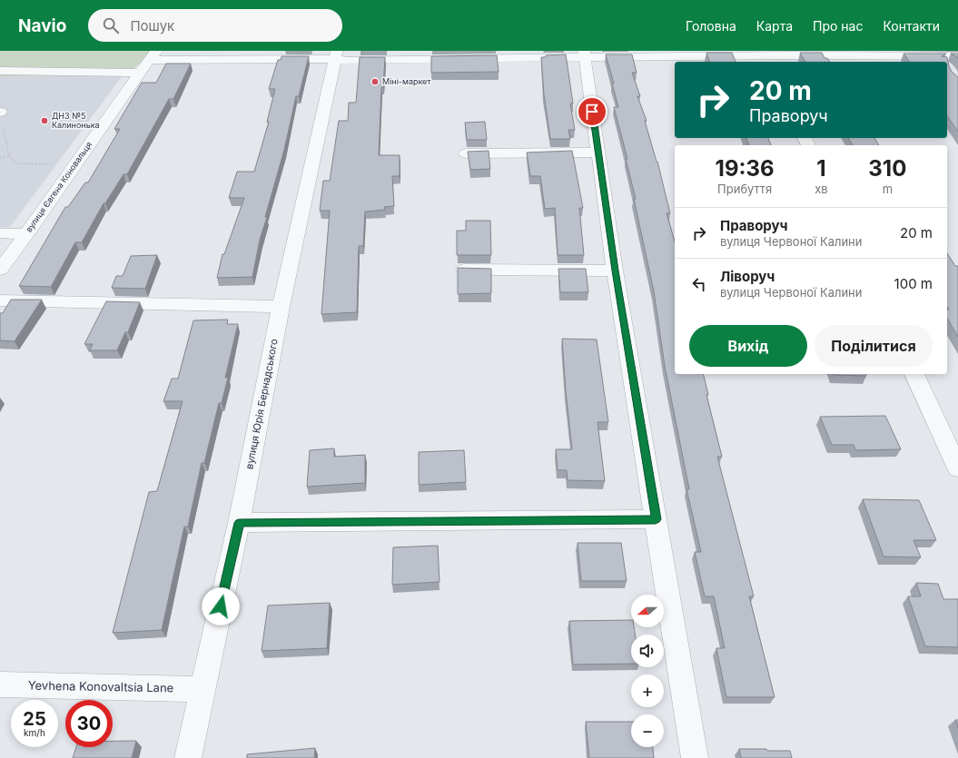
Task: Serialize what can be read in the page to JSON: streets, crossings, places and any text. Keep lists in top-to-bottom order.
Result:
{
  "streets": {
    "street": ["вулиця Євгена Коновальця", "вулиця Юрія Бернадського", "Yevhena Konovaltsia Lane"]
  },
  "crossings": [
    ["вулиця Юрія Бернадського", "Yevhena Konovaltsia Lane"]
  ],
  "places": ["Міні-маркет", "ДНЗ №5 Калинонька"],
  "north": "left",
  "page": {
    "header": "Navio",
    "search": "Пошук",
    "nav": [
      "Головна",
      "Карта",
      "Про нас",
      "Контакти"
    ],
    "turn": ["20 m", "Праворуч"],
    "eta": [
      "19:36",
      "Прибуття",
      "1",
      "хв",
      "310",
      "m"
    ],
    "list": [
      {
        "name": "Праворуч",
        "note": "вулиця Червоної Калини",
        "value": "20 m"
      },
      {
        "name": "Ліворуч",
        "note": "вулиця Червоної Калини",
        "value": "100 m"
      }
    ],
    "buttons": ["Вихід", "Поділитися"],
    "map_buttons": ["+", "−"],
    "speed": "25 km/h",
    "limit": "30"
  }
}
